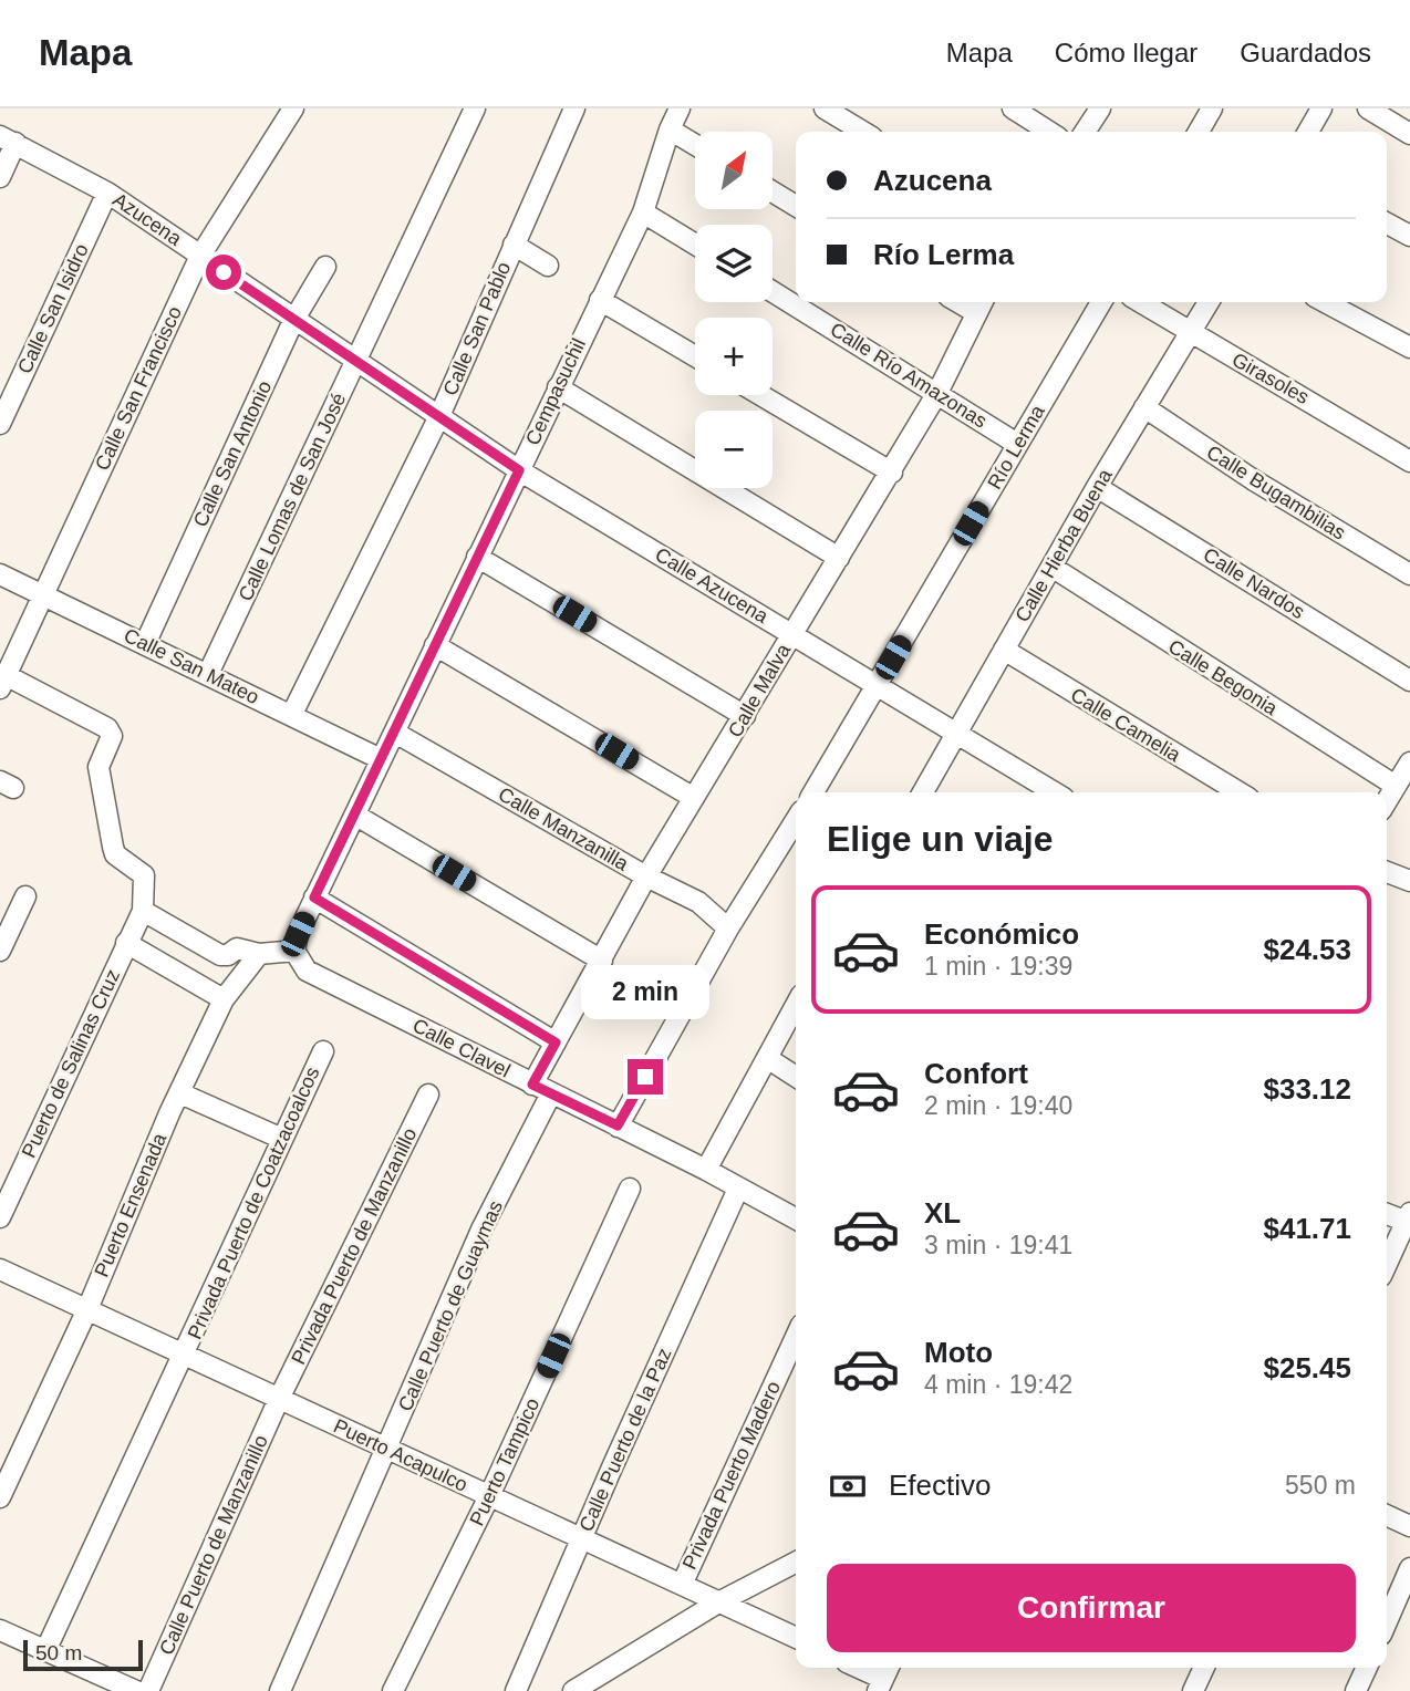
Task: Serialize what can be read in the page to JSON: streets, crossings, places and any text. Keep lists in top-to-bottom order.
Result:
{
  "streets": {
    "street": [
      "Azucena",
      "Calle San Isidro",
      "Calle San Pablo",
      "Calle Río Amazonas",
      "Girasoles",
      "Calle San Francisco",
      "Cempasuchil",
      "Río Lerma",
      "Calle San Antonio",
      "Calle Bugambilias",
      "Calle Lomas de San José",
      "Calle Hierba Buena",
      "Calle Nardos",
      "Calle Azucena",
      "Calle San Mateo",
      "Calle Begonia",
      "Calle Malva",
      "Calle Camelia",
      "Calle Manzanilla",
      "Calle Clavel",
      "Puerto de Salinas Cruz",
      "Privada Puerto de Coatzacoalcos",
      "Puerto Ensenada",
      "Privada Puerto de Manzanillo",
      "Calle Puerto de Guaymas",
      "Calle Puerto de la Paz",
      "Puerto Acapulco",
      "Puerto Tampico",
      "Privada Puerto Madero",
      "Calle Puerto de Manzanillo"
    ]
  },
  "crossings": [
    ["Azucena", "Calle San Isidro"],
    ["Azucena", "Calle San Pablo"],
    ["Azucena", "Calle San Francisco"],
    ["Azucena", "Cempasuchil"],
    ["Azucena", "Calle San Antonio"],
    ["Azucena", "Calle Lomas de San José"],
    ["Azucena", "Calle Azucena"],
    ["Calle San Pablo", "Calle San Mateo"],
    ["Calle Río Amazonas", "Río Lerma"],
    ["Calle Río Amazonas", "Calle Malva"],
    ["Girasoles", "Calle Hierba Buena"],
    ["Calle San Francisco", "Calle San Mateo"],
    ["Cempasuchil", "Calle Azucena"],
    ["Cempasuchil", "Calle San Mateo"],
    ["Cempasuchil", "Calle Manzanilla"],
    ["Cempasuchil", "Calle Clavel"],
    ["Río Lerma", "Calle Azucena"],
    ["Calle San Antonio", "Calle San Mateo"],
    ["Calle Bugambilias", "Calle Hierba Buena"],
    ["Calle Lomas de San José", "Calle San Mateo"],
    ["Calle Hierba Buena", "Calle Nardos"],
    ["Calle Hierba Buena", "Calle Azucena"],
    ["Calle Hierba Buena", "Calle Begonia"],
    ["Calle Hierba Buena", "Calle Camelia"],
    ["Calle Azucena", "Calle Malva"],
    ["Calle Malva", "Calle Manzanilla"],
    ["Calle Malva", "Calle Clavel"],
    ["Calle Clavel", "Calle Puerto de Guaymas"],
    ["Calle Clavel", "Calle Puerto de la Paz"],
    ["Privada Puerto de Coatzacoalcos", "Puerto Acapulco"],
    ["Puerto Ensenada", "Puerto Acapulco"],
    ["Privada Puerto de Manzanillo", "Puerto Acapulco"],
    ["Privada Puerto de Manzanillo", "Calle Puerto de Manzanillo"],
    ["Calle Puerto de Guaymas", "Puerto Acapulco"],
    ["Calle Puerto de la Paz", "Puerto Acapulco"],
    ["Puerto Acapulco", "Puerto Tampico"],
    ["Puerto Acapulco", "Privada Puerto Madero"],
    ["Puerto Acapulco", "Calle Puerto de Manzanillo"]
  ],
  "scale_bar": "50 m",
  "north": "top right",
  "page": {
    "header": "Mapa",
    "nav": ["Mapa", "Cómo llegar", "Guardados"],
    "map_buttons": ["+", "−"],
    "banner": ["Azucena", "Río Lerma"],
    "heading": "Elige un viaje",
    "list": [
      {
        "name": "Económico",
        "note": "1 min · 19:39",
        "value": "$24.53"
      },
      {
        "name": "Confort",
        "note": "2 min · 19:40",
        "value": "$33.12"
      },
      {
        "name": "XL",
        "note": "3 min · 19:41",
        "value": "$41.71"
      },
      {
        "name": "Moto",
        "note": "4 min · 19:42",
        "value": "$25.45"
      }
    ],
    "bubble": "2 min",
    "pay": ["Efectivo", "550 m"],
    "buttons": "Confirmar",
    "scale": "50 m"
  }
}
